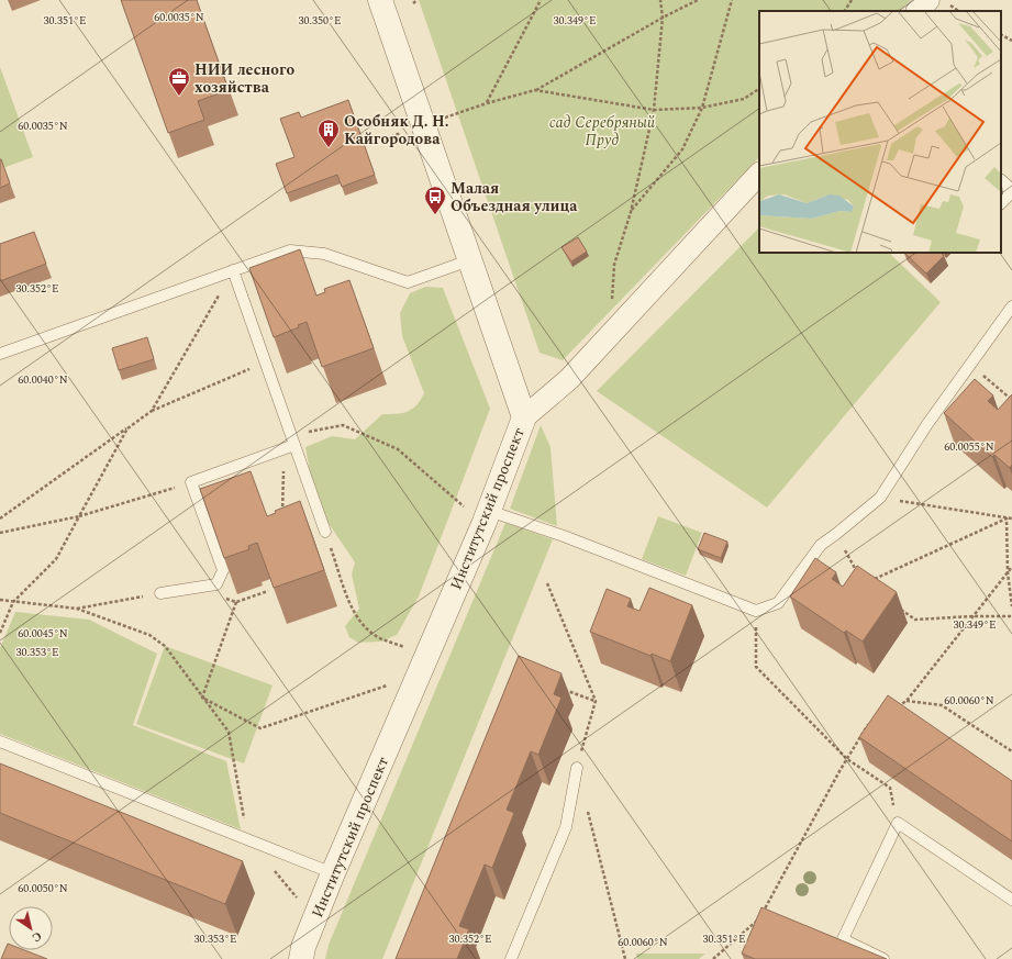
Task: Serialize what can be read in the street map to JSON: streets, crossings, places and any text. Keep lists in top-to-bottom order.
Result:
{
  "streets": {
    "street": ["Институтский проспект"]
  },
  "parks": ["сад Серебряный Пруд"],
  "places": {
    "office": ["НИИ лесного хозяйства"],
    "building": ["Особняк Д. Н. Кайгородова"],
    "bus stop": ["Малая Объездная улица"]
  },
  "north": "bottom right",
  "coordinates": [
    "60.0035°N",
    "30.351°E",
    "30.350°E",
    "30.349°E",
    "30.352°E",
    "60.0040°N",
    "60.0055°N",
    "60.0045°N",
    "30.353°E",
    "60.0060°N",
    "60.0050°N"
  ]
}
